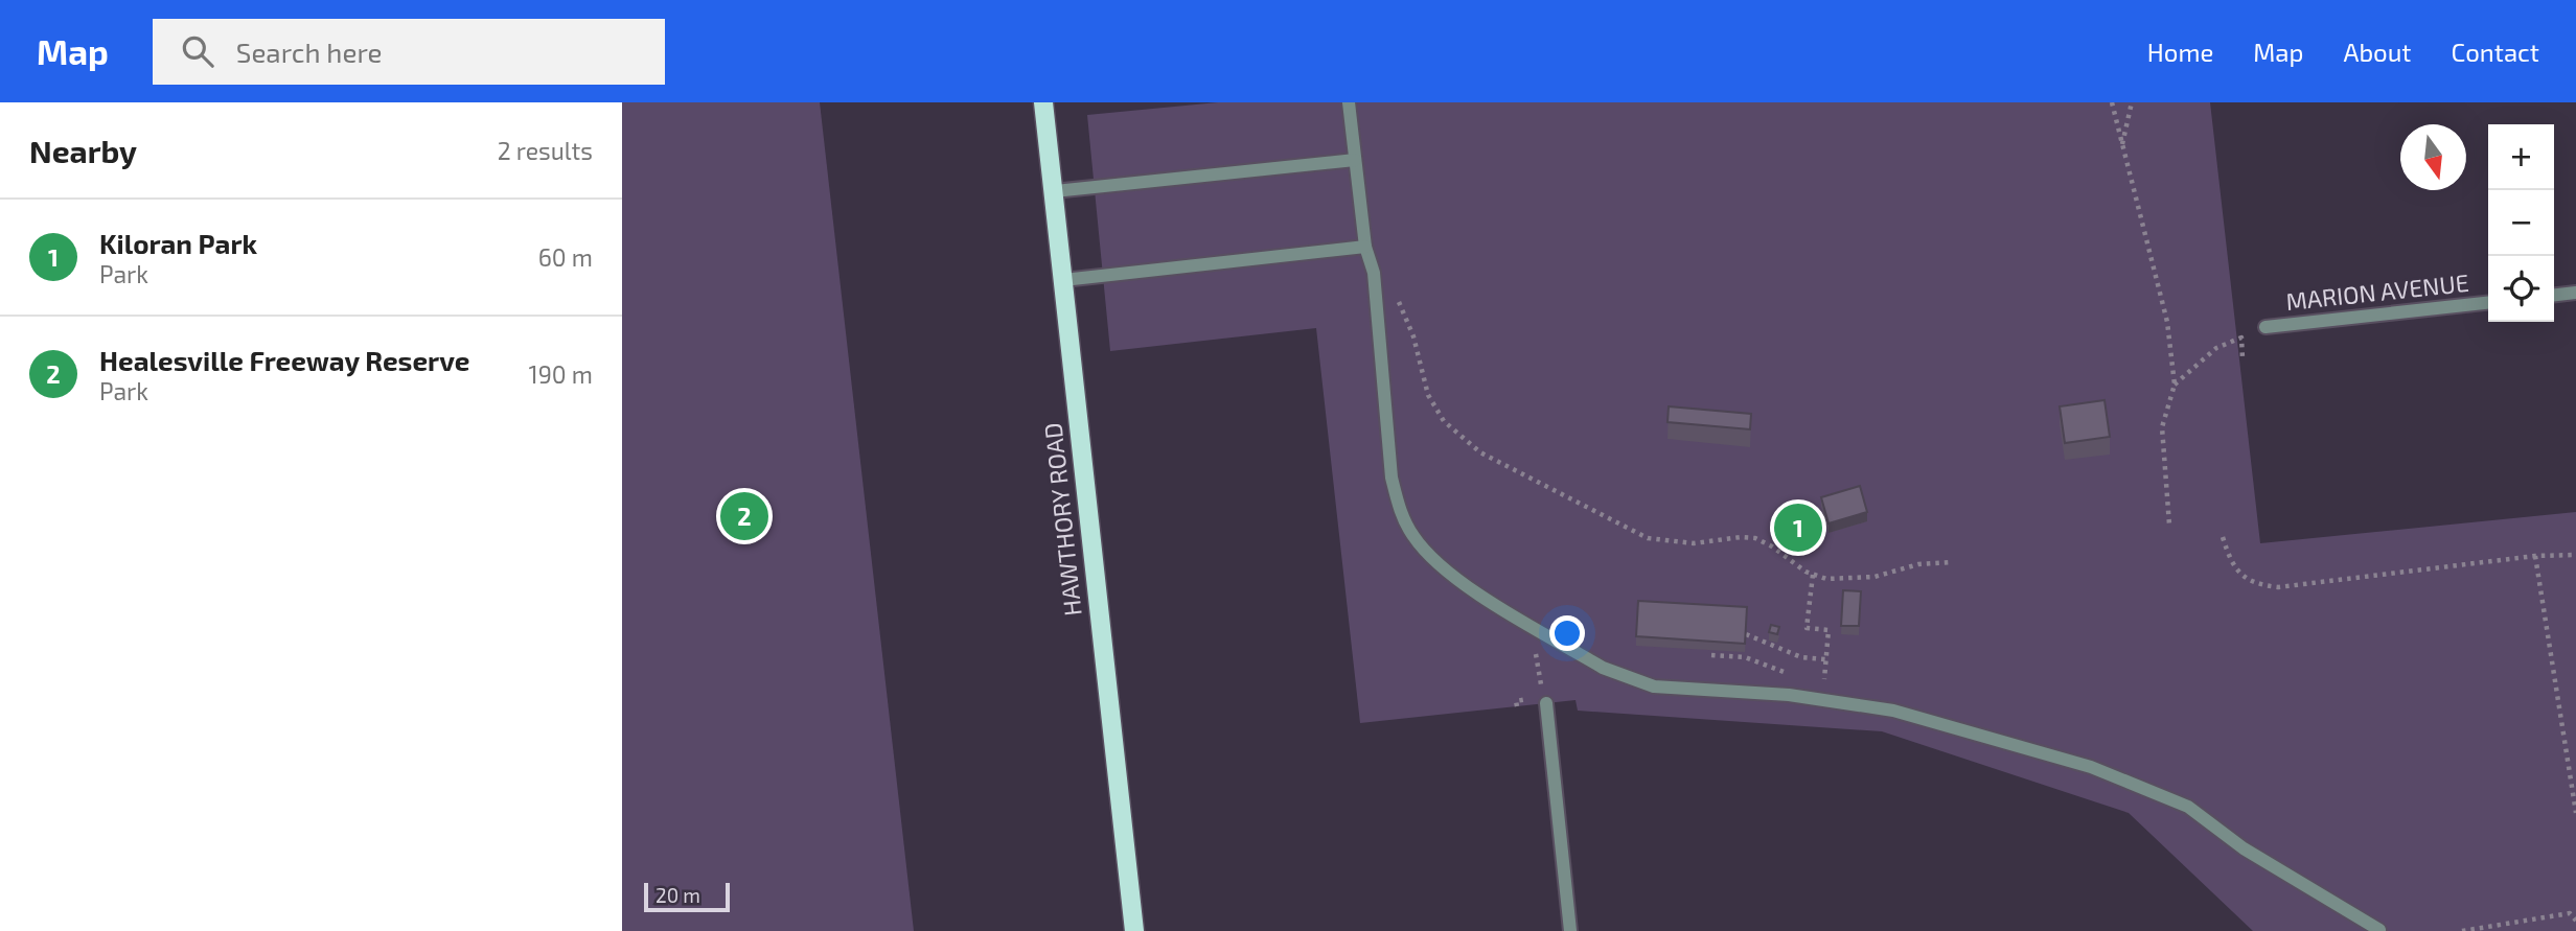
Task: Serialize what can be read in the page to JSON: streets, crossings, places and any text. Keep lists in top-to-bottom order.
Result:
{
  "streets": {
    "main road": ["HAWTHORY ROAD"],
    "street": ["MARION AVENUE"]
  },
  "scale_bar": "20 m",
  "north": "bottom",
  "page": {
    "header": "Map",
    "search": "Search here",
    "nav": [
      "Home",
      "Map",
      "About",
      "Contact"
    ],
    "heading": ["Nearby", "2 results"],
    "map_buttons": ["+", "−"],
    "list": [
      {
        "mark": "1",
        "name": "Kiloran Park",
        "note": "Park",
        "value": "60 m"
      },
      {
        "mark": "2",
        "name": "Healesville Freeway Reserve",
        "note": "Park",
        "value": "190 m"
      }
    ],
    "pins": ["2", "1"],
    "scale": "20 m"
  }
}
